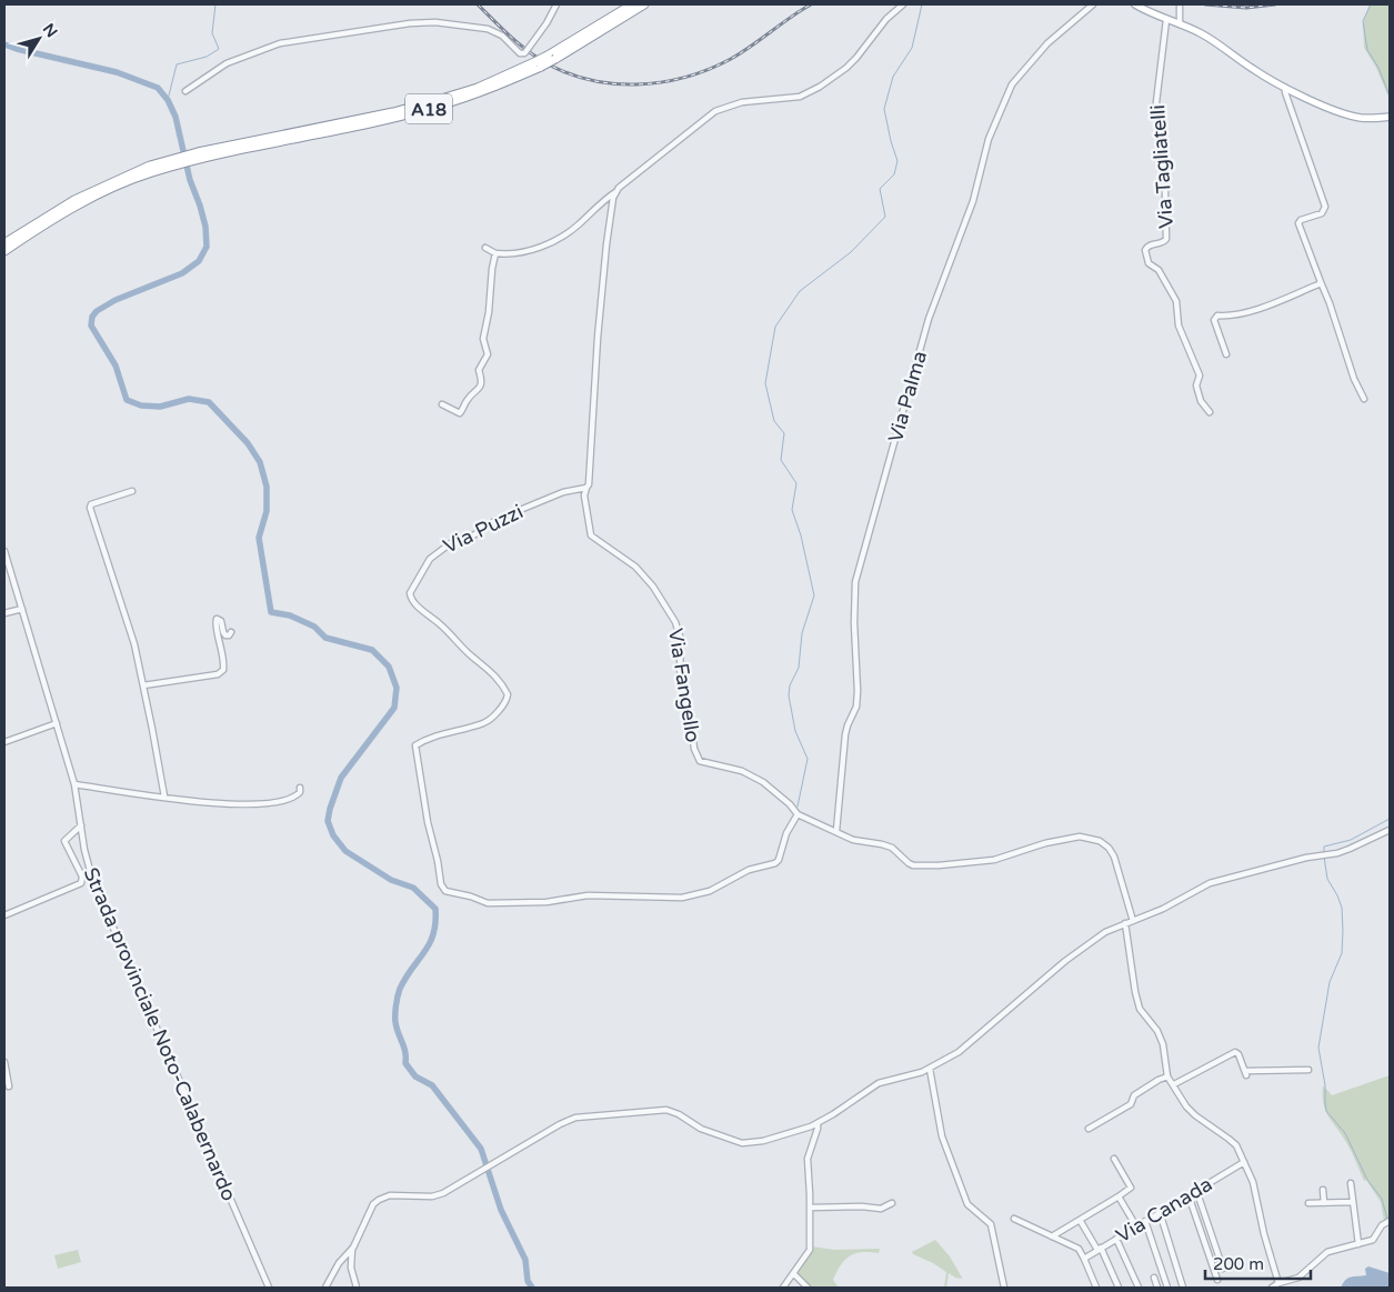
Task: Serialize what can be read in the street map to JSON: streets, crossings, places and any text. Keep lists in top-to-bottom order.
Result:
{
  "streets": {
    "highway": ["A18"],
    "street": [
      "Via Tagliatelli",
      "Via Palma",
      "Via Puzzi",
      "Via Fangello",
      "Strada provinciale Noto-Calabernardo",
      "Via Canada"
    ]
  },
  "crossings": [
    ["Via Palma", "Via Fangello"],
    ["Via Puzzi", "Via Fangello"]
  ],
  "scale_bar": "200 m",
  "north": "top right"
}
